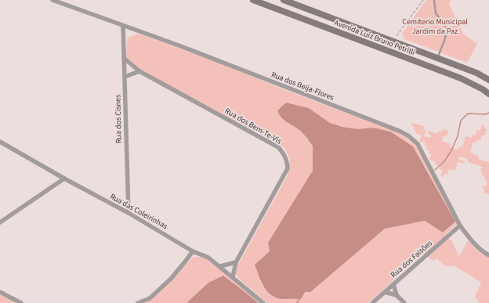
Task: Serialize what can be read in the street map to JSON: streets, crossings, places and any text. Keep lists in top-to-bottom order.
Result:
{
  "streets": {
    "main road": ["Avenida Luiz Bruno Petrilli"],
    "street": [
      "Rua dos Beija-Flores",
      "Rua dos Cisnes",
      "Rua dos Bem-Te-Vis",
      "Rua das Coleirinhas",
      "Rua dos Faisões"
    ]
  },
  "crossings": [
    ["Rua dos Beija-Flores", "Rua dos Cisnes"],
    ["Rua dos Beija-Flores", "Rua dos Faisões"],
    ["Rua dos Cisnes", "Rua dos Bem-Te-Vis"],
    ["Rua dos Cisnes", "Rua das Coleirinhas"],
    ["Rua dos Bem-Te-Vis", "Rua das Coleirinhas"]
  ],
  "parks": ["Cemiterio Municipal Jardim da Paz"]
}
